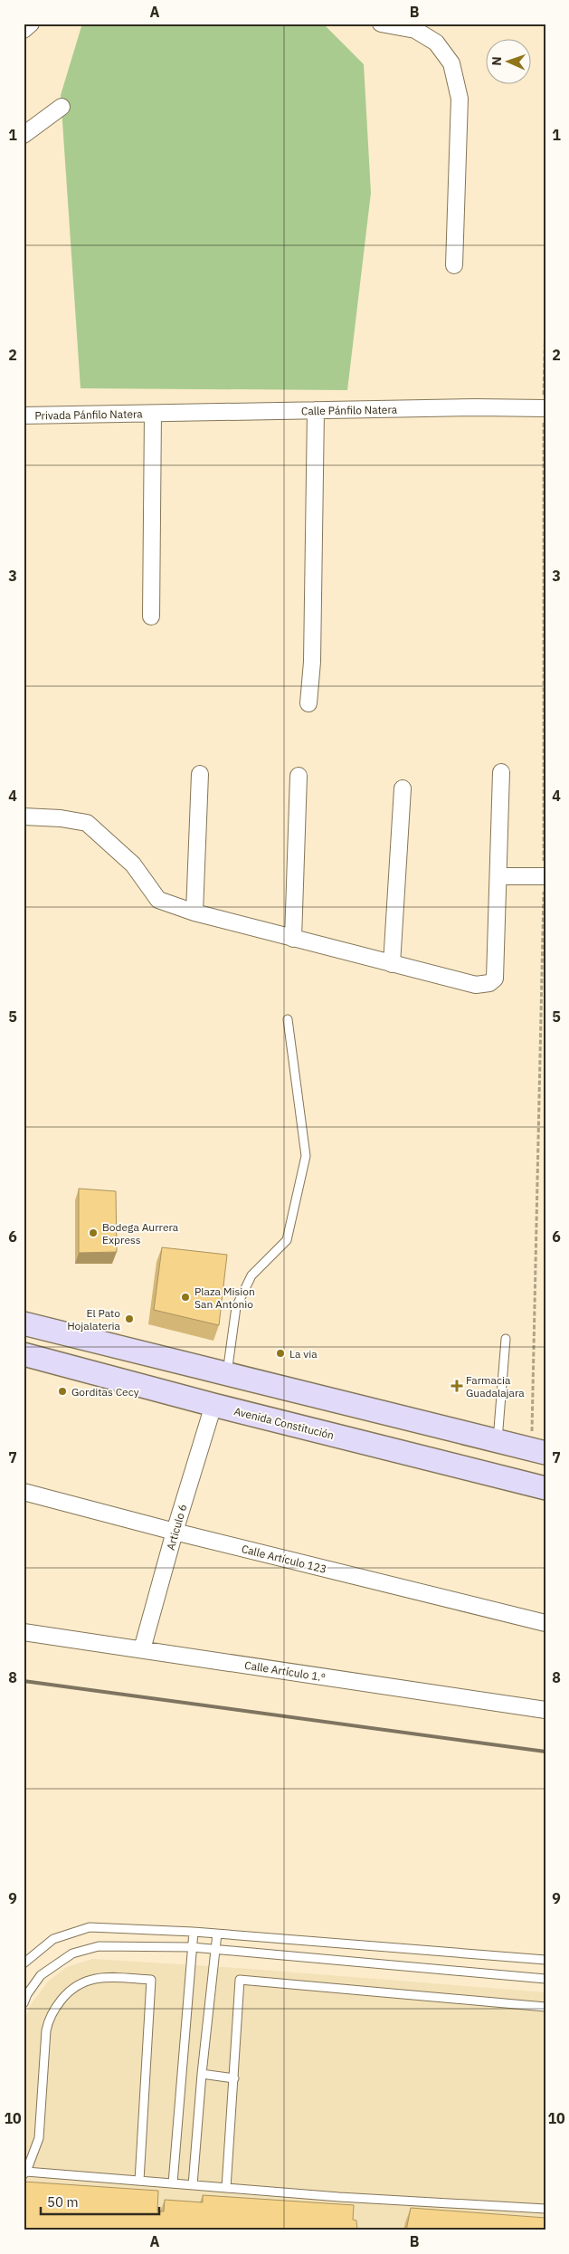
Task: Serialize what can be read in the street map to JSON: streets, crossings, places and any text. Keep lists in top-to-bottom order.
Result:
{
  "streets": {
    "main road": ["Avenida Constitución"],
    "street": [
      "Calle Pánfilo Natera",
      "Privada Pánfilo Natera",
      "Articulo 6",
      "Calle Artículo 123",
      "Calle Artículo 1.º"
    ]
  },
  "crossings": [
    ["Calle Pánfilo Natera", "Privada Pánfilo Natera"],
    ["Avenida Constitución", "Articulo 6"],
    ["Articulo 6", "Calle Artículo 123"],
    ["Articulo 6", "Calle Artículo 1.º"]
  ],
  "places": {
    "other": [
      "Bodega Aurrera Express",
      "Plaza Mision San Antonio",
      "El Pato Hojalateria",
      "La via",
      "Gorditas Cecy"
    ],
    "health": ["Farmacia Guadalajara"]
  },
  "scale_bar": "50 m",
  "north": "left",
  "grid": {
    "columns": ["A", "B"],
    "rows": [
      "1",
      "2",
      "3",
      "4",
      "5",
      "6",
      "7",
      "8",
      "9",
      "10"
    ]
  }
}
